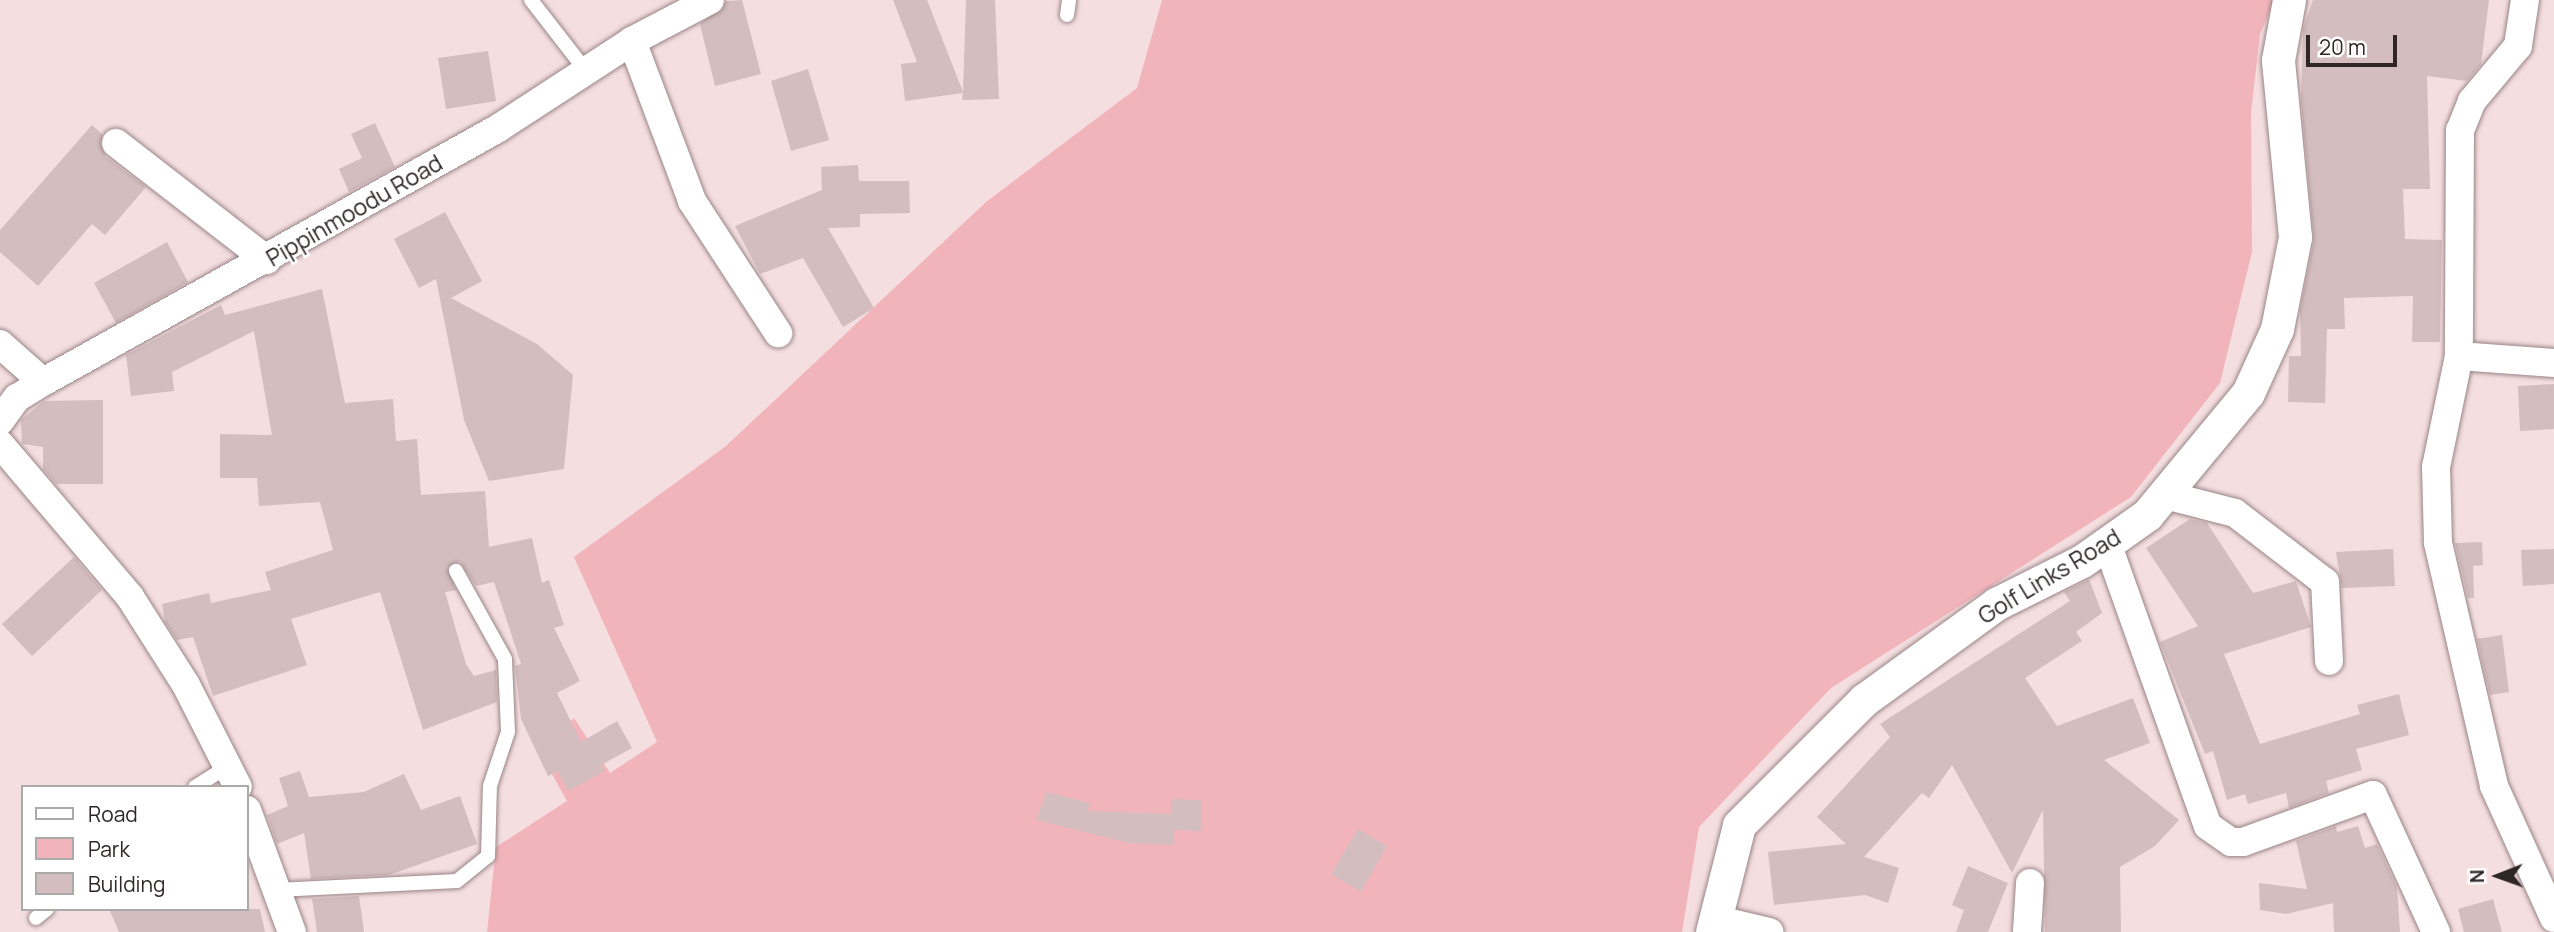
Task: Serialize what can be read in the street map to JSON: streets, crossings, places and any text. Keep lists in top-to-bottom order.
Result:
{
  "streets": {
    "street": ["Pippinmoodu Road", "Golf Links Road"]
  },
  "legend": ["Road", "Park", "Building"],
  "scale_bar": "20 m",
  "north": "left"
}
